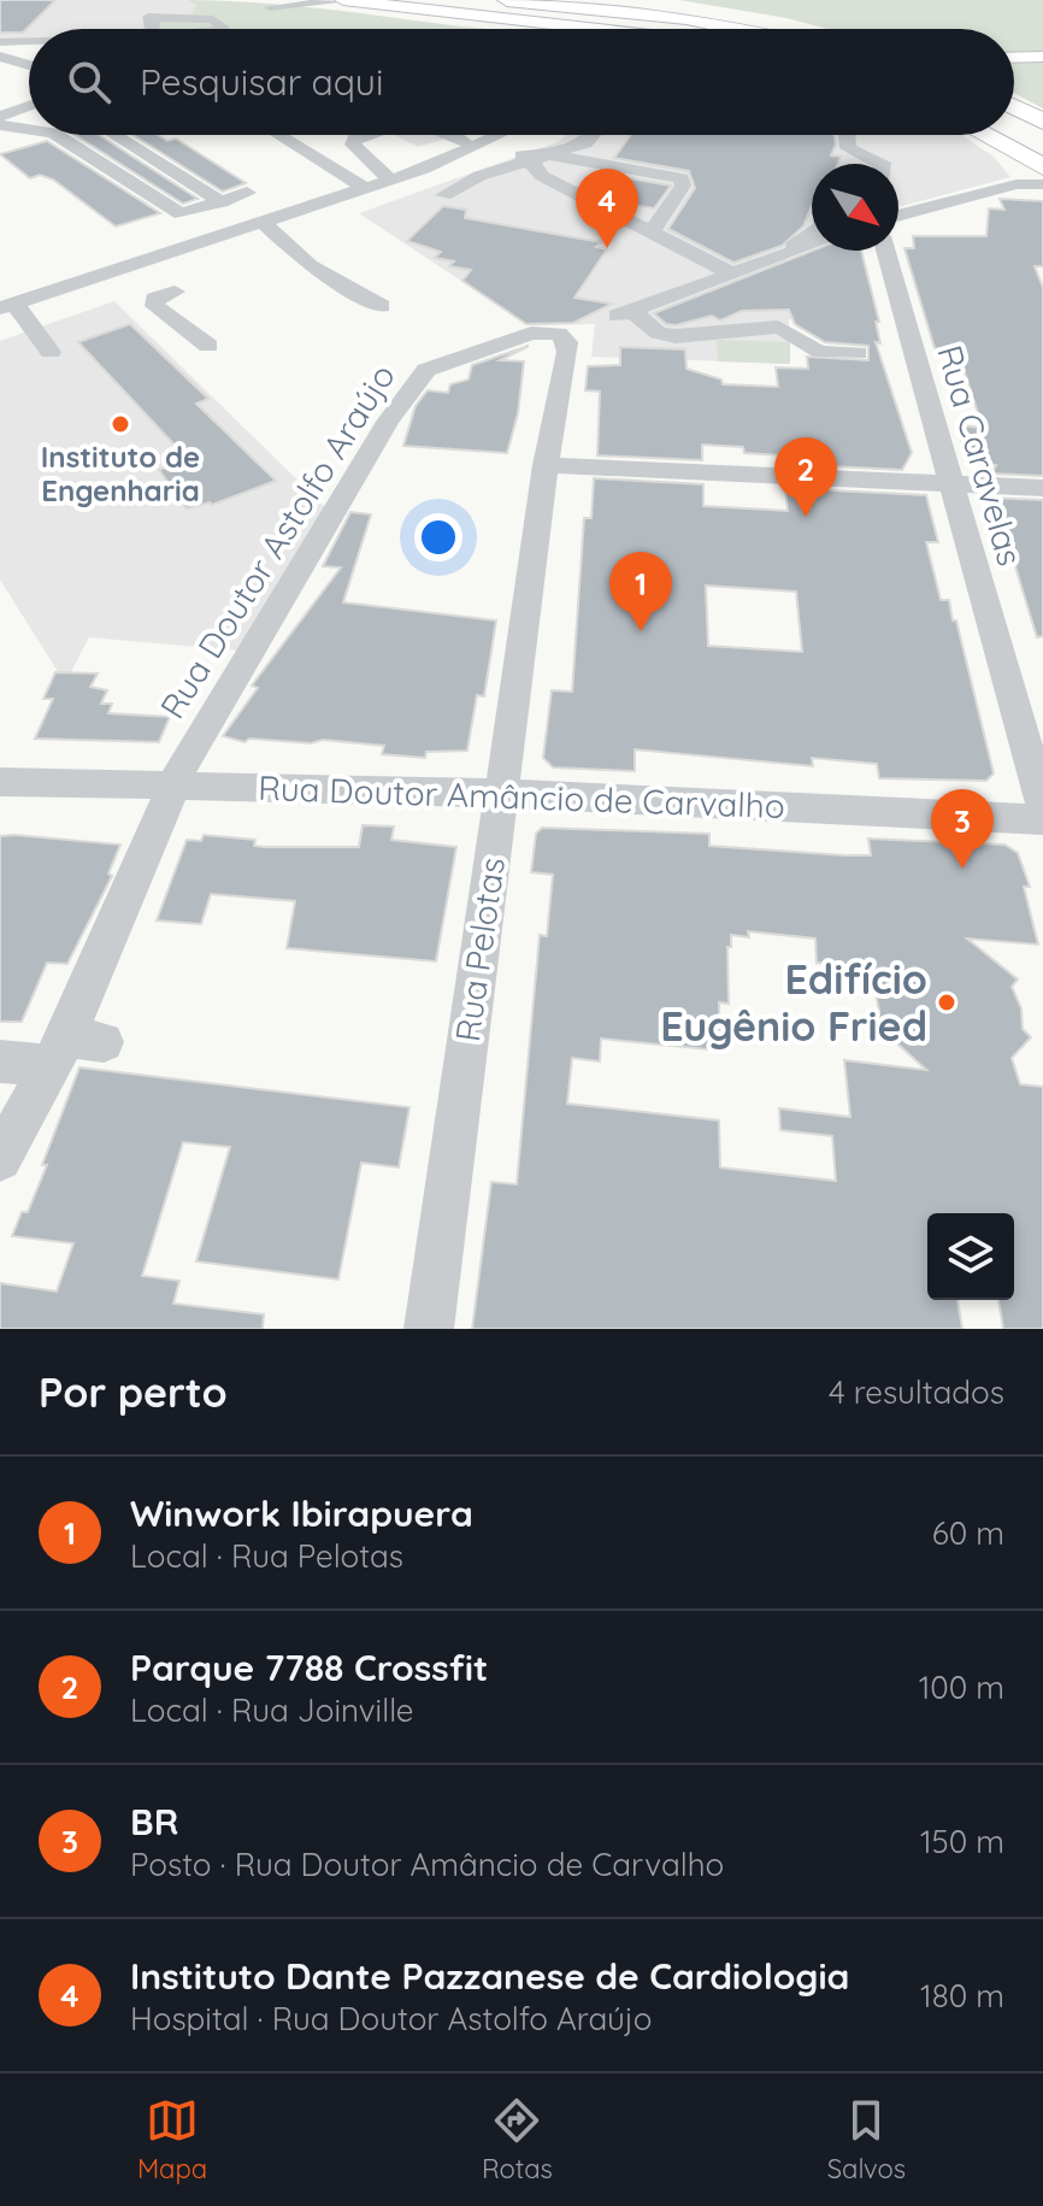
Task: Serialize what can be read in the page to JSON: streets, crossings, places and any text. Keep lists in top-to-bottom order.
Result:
{
  "streets": {
    "street": [
      "Rua Caravelas",
      "Rua Doutor Astolfo Araújo",
      "Rua Doutor Amâncio de Carvalho",
      "Rua Pelotas"
    ]
  },
  "crossings": [
    ["Rua Doutor Astolfo Araújo", "Rua Doutor Amâncio de Carvalho"],
    ["Rua Doutor Astolfo Araújo", "Rua Pelotas"],
    ["Rua Doutor Amâncio de Carvalho", "Rua Pelotas"]
  ],
  "places": ["Instituto de Engenharia", "Edifício Eugênio Fried"],
  "north": "bottom right",
  "page": {
    "search": "Pesquisar aqui",
    "pins": [
      "4",
      "2",
      "1",
      "3"
    ],
    "heading": ["Por perto", "4 resultados"],
    "list": [
      {
        "mark": "1",
        "name": "Winwork Ibirapuera",
        "note": "Local · Rua Pelotas",
        "value": "60 m"
      },
      {
        "mark": "2",
        "name": "Parque 7788 Crossfit",
        "note": "Local · Rua Joinville",
        "value": "100 m"
      },
      {
        "mark": "3",
        "name": "BR",
        "note": "Posto · Rua Doutor Amâncio de Carvalho",
        "value": "150 m"
      },
      {
        "mark": "4",
        "name": "Instituto Dante Pazzanese de Cardiologia",
        "note": "Hospital · Rua Doutor Astolfo Araújo",
        "value": "180 m"
      }
    ],
    "nav": ["Mapa", "Rotas", "Salvos"]
  }
}
